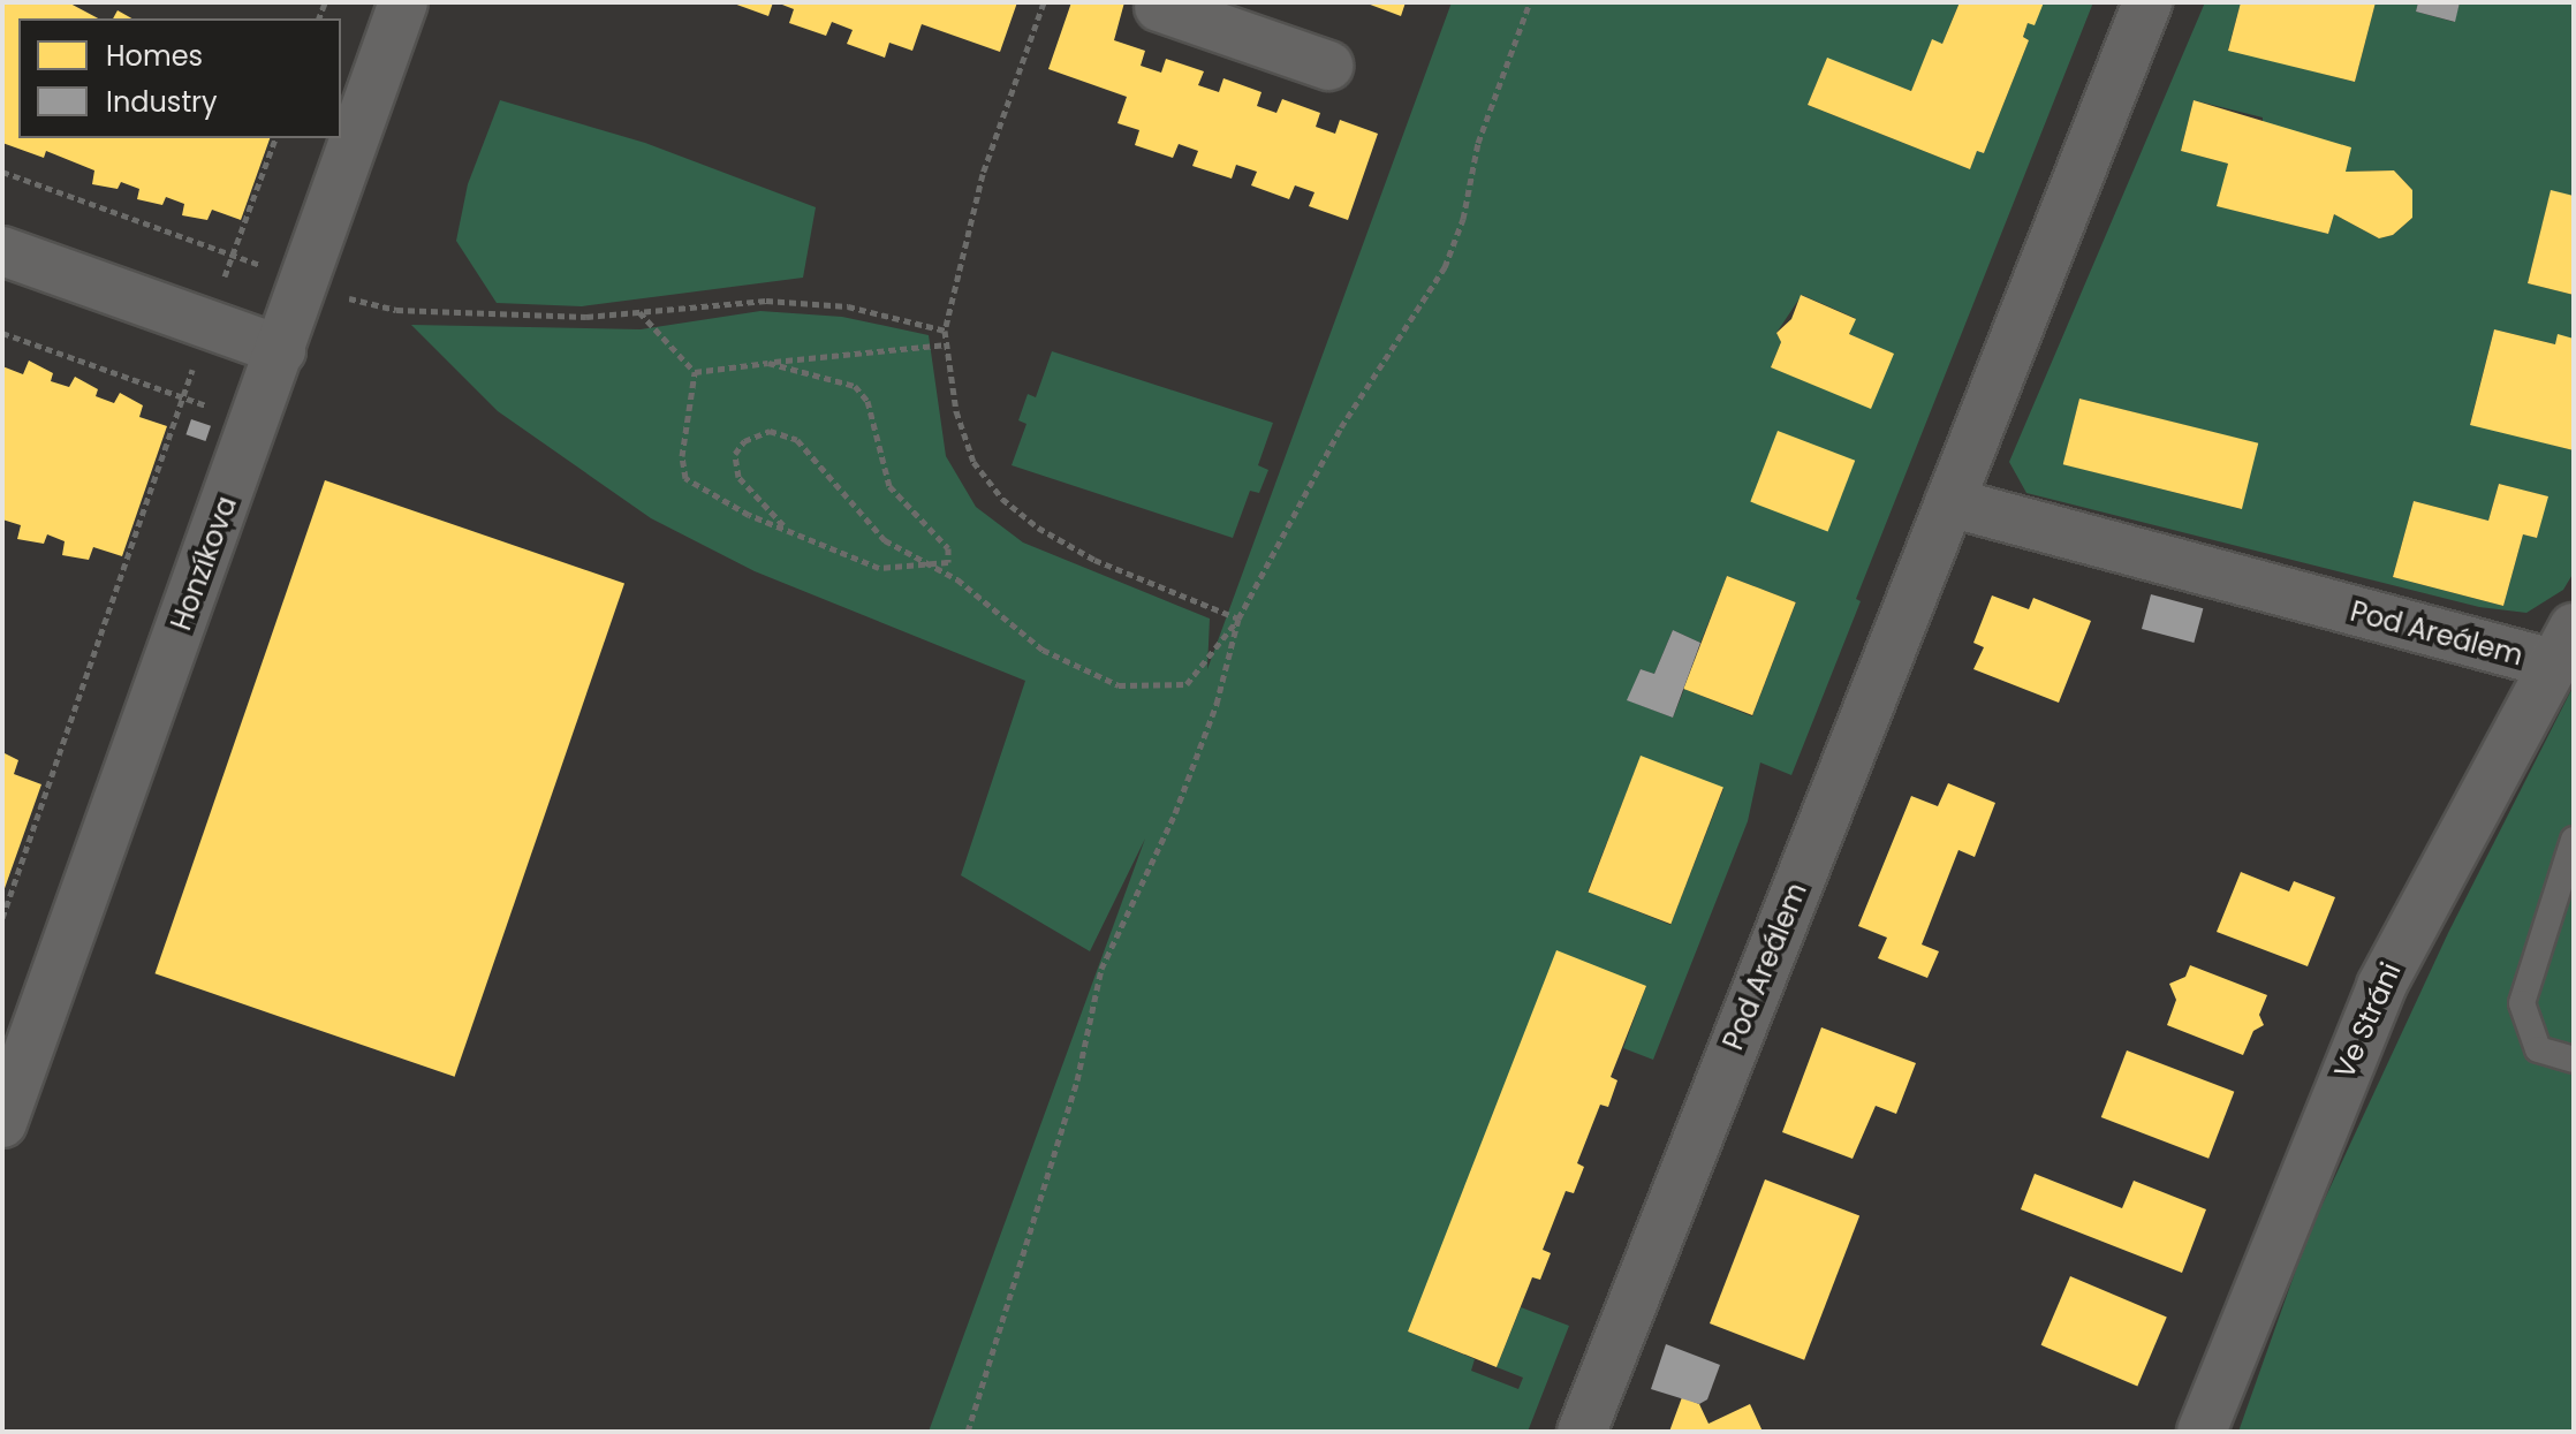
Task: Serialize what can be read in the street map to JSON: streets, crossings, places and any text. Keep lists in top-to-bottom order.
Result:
{
  "streets": {
    "street": ["Honzíkova", "Pod Areálem", "Ve Stráni"]
  },
  "crossings": [
    ["Pod Areálem", "Ve Stráni"]
  ],
  "legend": ["Homes", "Industry"]
}
